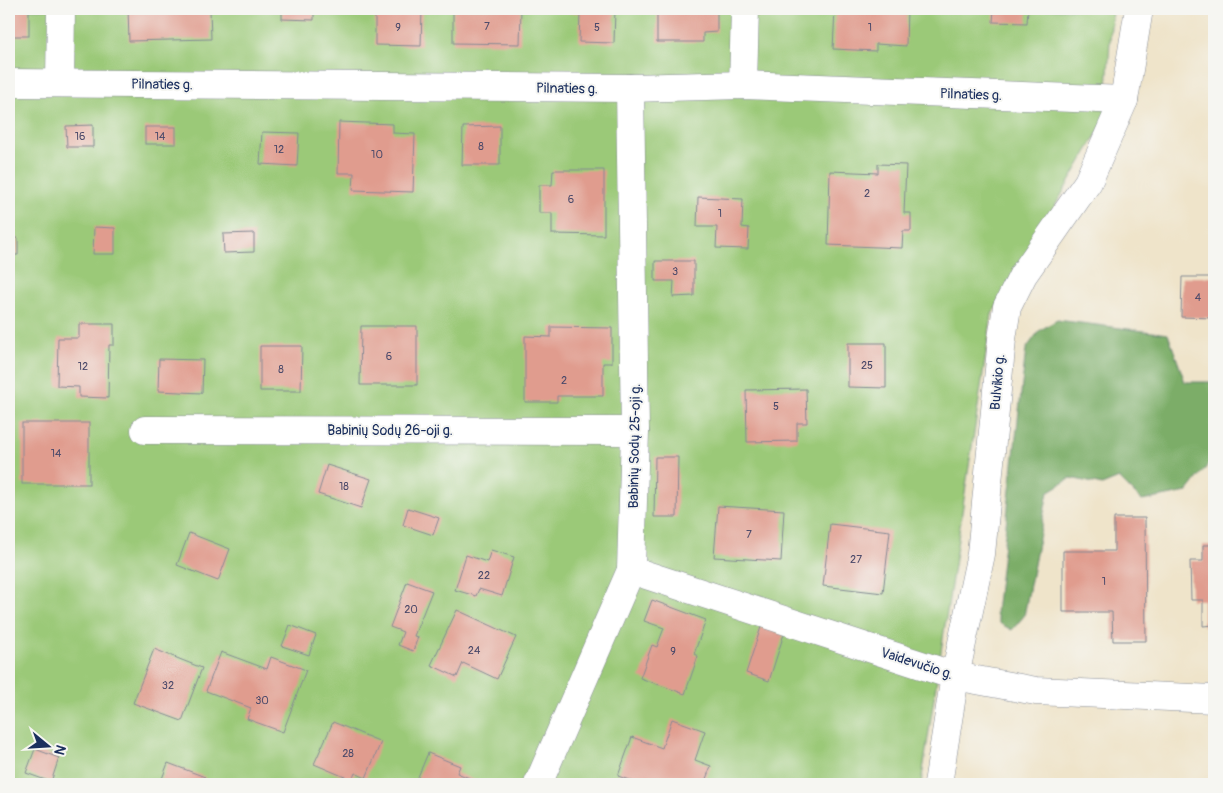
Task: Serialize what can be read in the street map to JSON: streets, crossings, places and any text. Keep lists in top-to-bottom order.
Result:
{
  "streets": {
    "street": [
      "Pilnaties g.",
      "Bulvikio g.",
      "Babinių Sodų 26-oji g.",
      "Babinių Sodų 25-oji g.",
      "Vaidevučio g."
    ]
  },
  "crossings": [
    ["Pilnaties g.", "Bulvikio g."],
    ["Pilnaties g.", "Babinių Sodų 25-oji g."],
    ["Bulvikio g.", "Vaidevučio g."],
    ["Babinių Sodų 26-oji g.", "Babinių Sodų 25-oji g."],
    ["Babinių Sodų 25-oji g.", "Vaidevučio g."]
  ],
  "house_numbers": [
    "7",
    "9",
    "5",
    "1",
    "16",
    "14",
    "8",
    "12",
    "10",
    "2",
    "6",
    "1",
    "3",
    "4",
    "6",
    "25",
    "12",
    "8",
    "2",
    "5",
    "14",
    "18",
    "7",
    "27",
    "22",
    "1",
    "20",
    "24",
    "9",
    "32",
    "30",
    "28"
  ],
  "north": "right"
}
